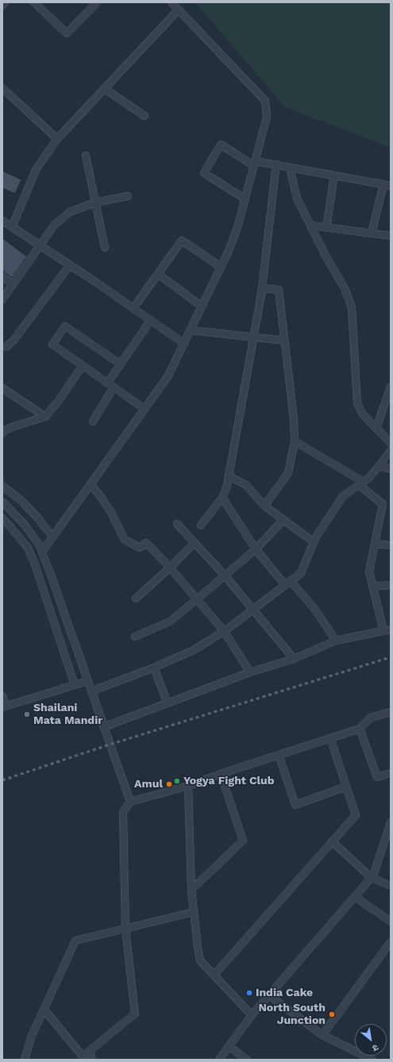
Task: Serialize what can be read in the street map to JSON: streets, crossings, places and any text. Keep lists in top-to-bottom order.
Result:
{
  "places": [
    "Shailani Mata Mandir",
    "Yogya Fight Club",
    "Amul",
    "India Cake",
    "North South Junction"
  ],
  "north": "bottom right"
}
